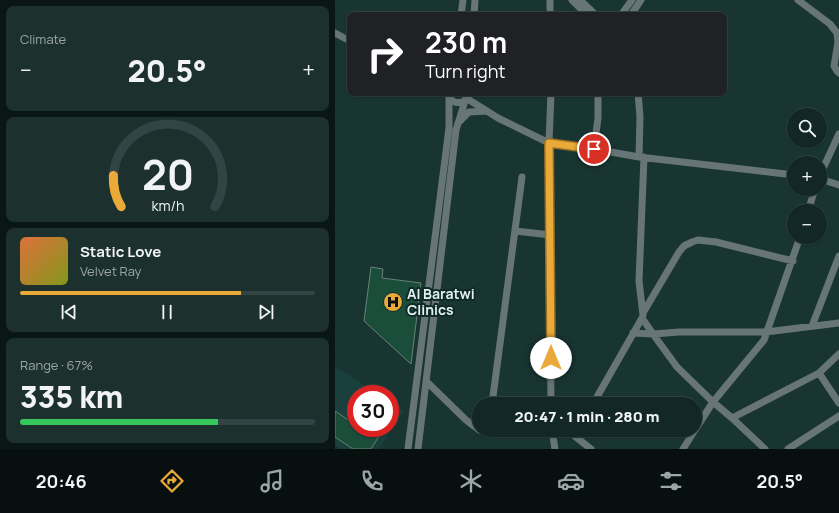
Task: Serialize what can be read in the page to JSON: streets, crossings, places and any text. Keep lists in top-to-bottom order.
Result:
{
  "places": {
    "hospital": ["Al Baratwi Clinics"]
  },
  "page": {
    "tile": [
      "Climate",
      ["Range · 67%", "335 km"]
    ],
    "turn": ["230 m", "Turn right"],
    "heat": ["−", "20.5°", "+"],
    "map_buttons": ["+", "−"],
    "song": ["Static Love", "Velvet Ray"],
    "limit": "30",
    "trip": "20:47 · 1 min · 280 m",
    "tabs": ["20:46", "20.5°"],
    "gauge": ["20", "km/h"]
  }
}
